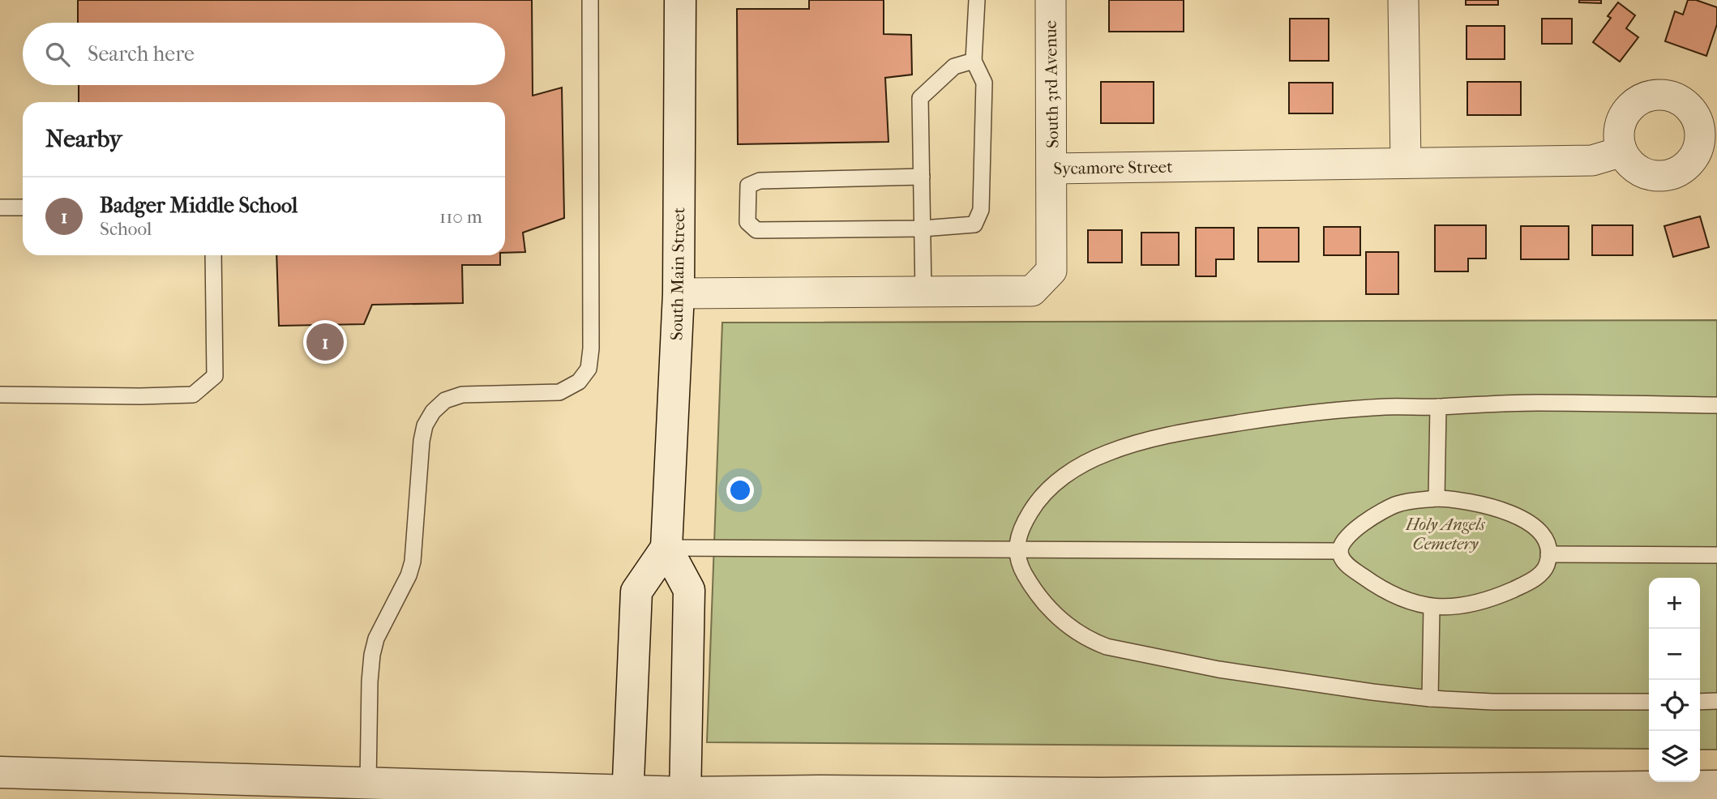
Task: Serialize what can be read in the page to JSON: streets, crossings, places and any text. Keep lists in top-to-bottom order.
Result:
{
  "streets": {
    "street": ["South 3rd Avenue", "Sycamore Street", "South Main Street"]
  },
  "crossings": [
    ["South 3rd Avenue", "Sycamore Street"],
    ["Sycamore Street", "South Main Street"]
  ],
  "parks": ["Holy Angels Cemetery"],
  "page": {
    "search": "Search here",
    "heading": "Nearby",
    "list": [
      {
        "mark": "1",
        "name": "Badger Middle School",
        "note": "School",
        "value": "110 m"
      }
    ],
    "pins": "1",
    "map_buttons": ["+", "−"]
  }
}
